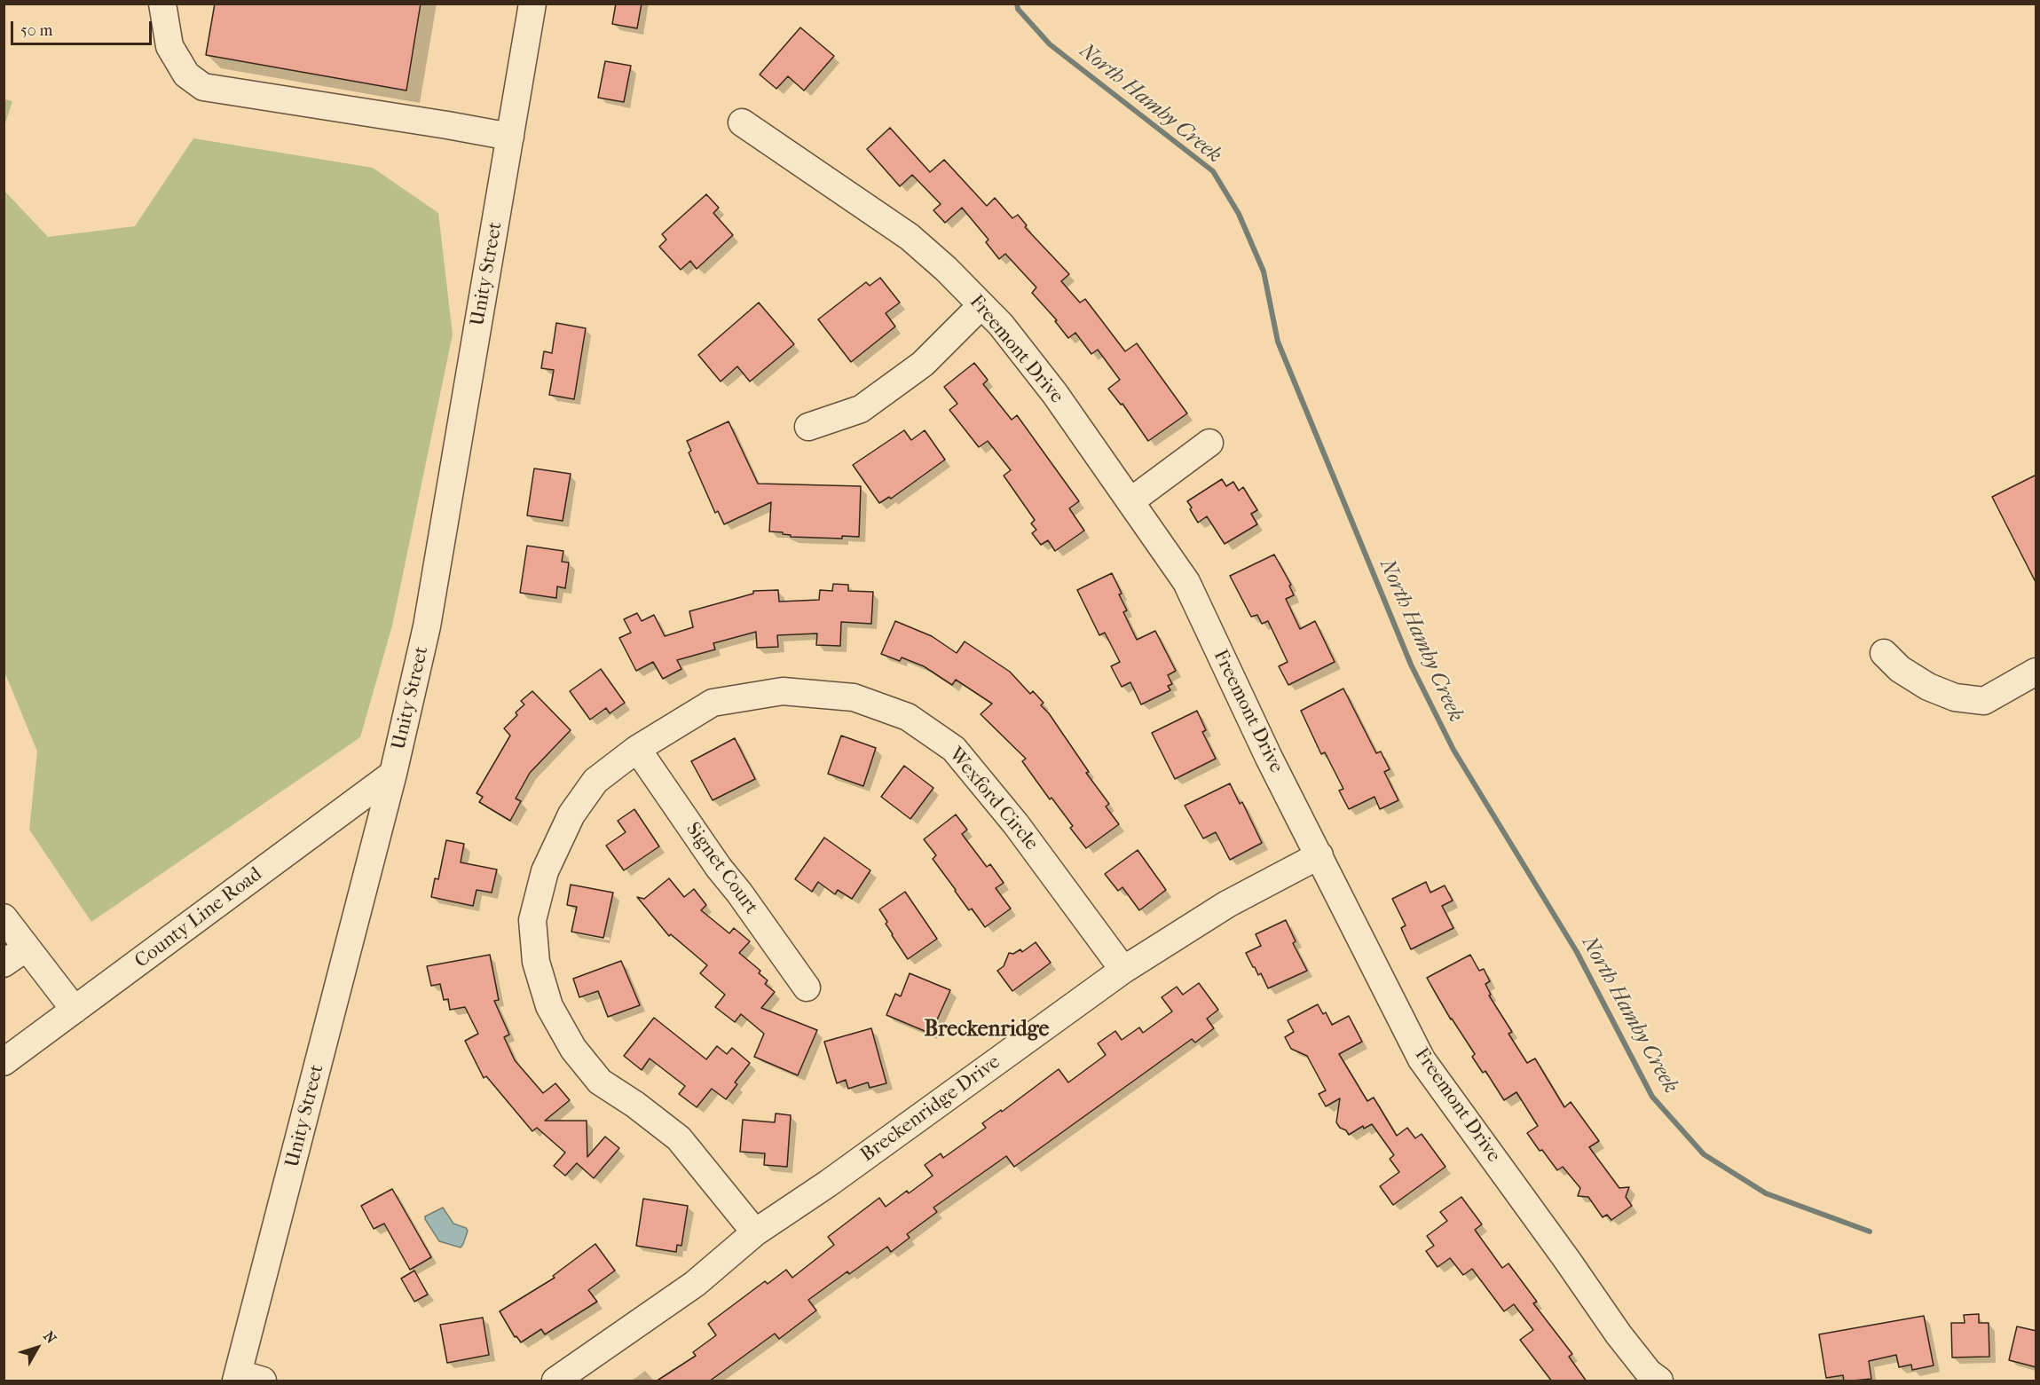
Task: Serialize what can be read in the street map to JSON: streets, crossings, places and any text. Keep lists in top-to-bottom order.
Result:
{
  "streets": {
    "street": [
      "Unity Street",
      "Freemont Drive",
      "Wexford Circle",
      "Signet Court",
      "County Line Road",
      "Breckenridge Drive"
    ]
  },
  "crossings": [
    ["Unity Street", "County Line Road"],
    ["Freemont Drive", "Breckenridge Drive"],
    ["Wexford Circle", "Signet Court"],
    ["Wexford Circle", "Breckenridge Drive"]
  ],
  "districts": ["Breckenridge"],
  "water": ["North Hamby Creek"],
  "scale_bar": "50 m",
  "north": "top right"
}
